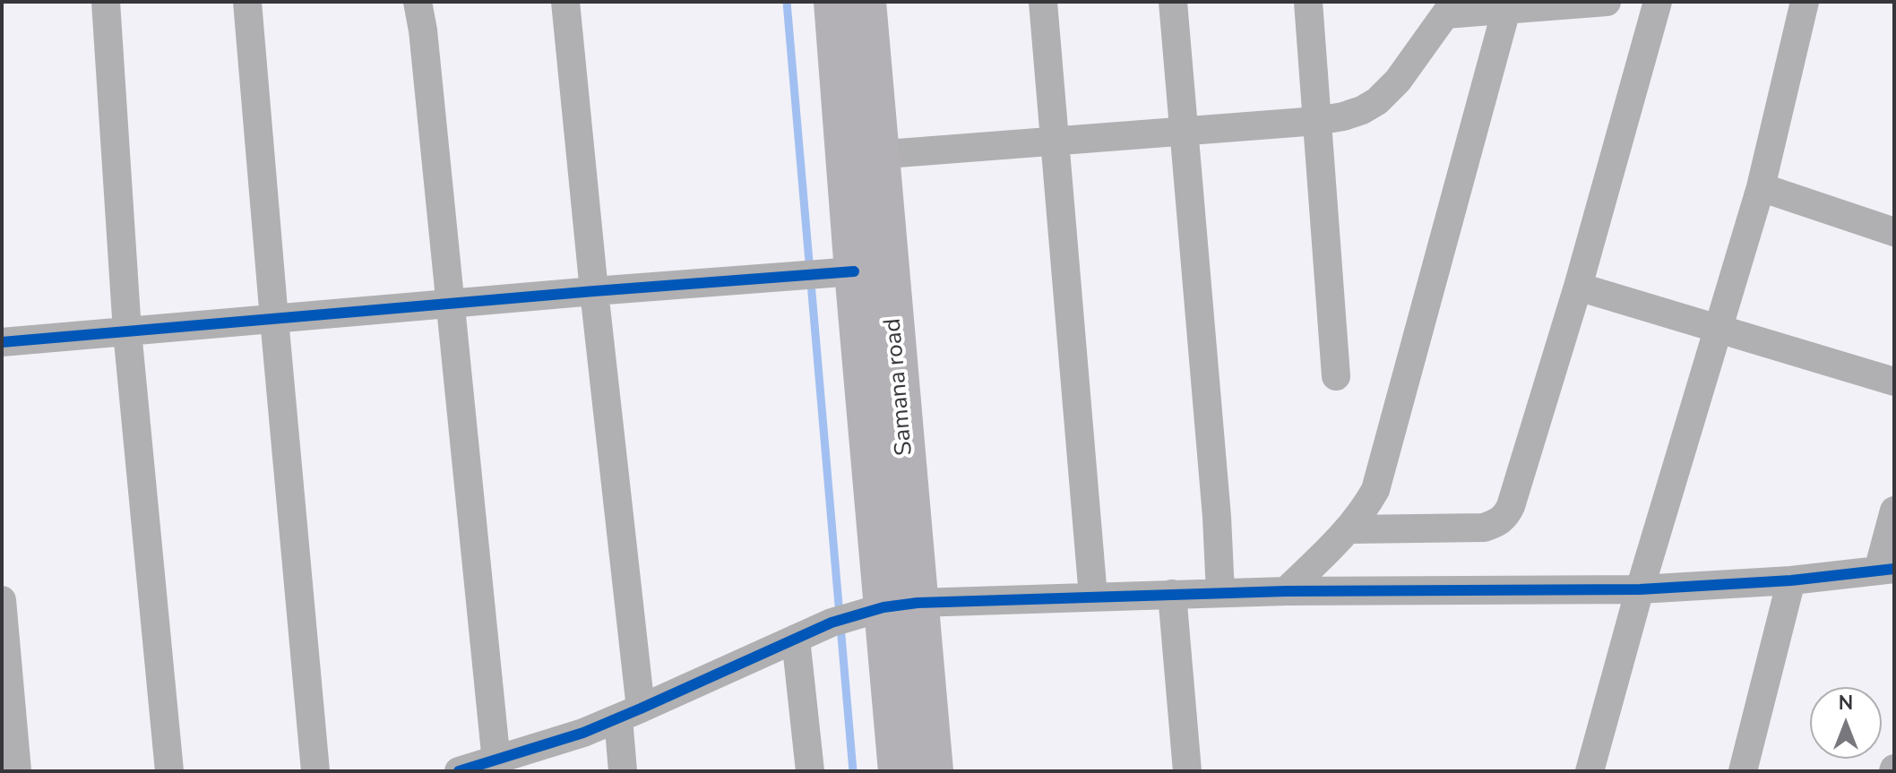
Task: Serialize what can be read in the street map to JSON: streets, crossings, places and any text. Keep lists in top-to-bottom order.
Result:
{
  "streets": {
    "main road": ["Samana road"]
  },
  "north": "top"
}
